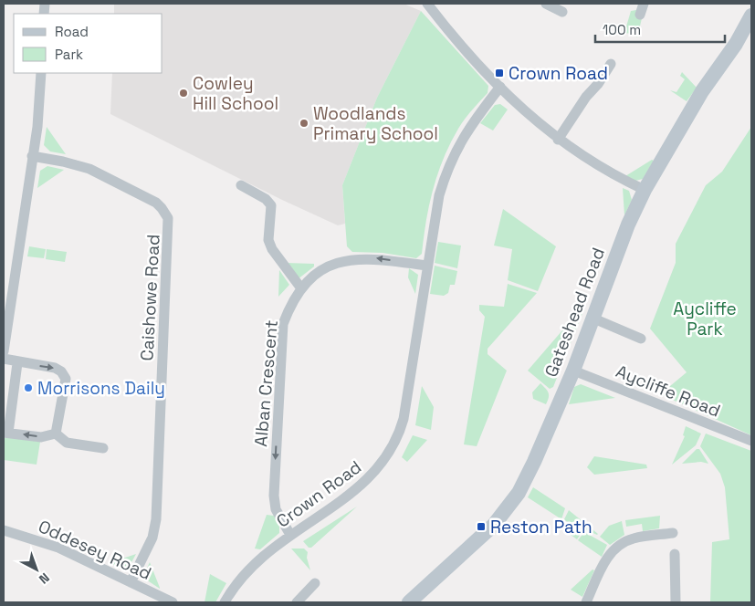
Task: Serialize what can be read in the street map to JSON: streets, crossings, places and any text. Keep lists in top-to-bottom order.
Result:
{
  "streets": {
    "street": [
      "Caishowe Road",
      "Gateshead Road",
      "Alban Crescent",
      "Aycliffe Road",
      "Crown Road",
      "Oddesey Road"
    ]
  },
  "crossings": [
    ["Caishowe Road", "Oddesey Road"],
    ["Gateshead Road", "Aycliffe Road"],
    ["Alban Crescent", "Crown Road"]
  ],
  "parks": ["Aycliffe Park"],
  "places": {
    "transit": ["Crown Road", "Reston Path"],
    "other": ["Cowley Hill School", "Woodlands Primary School", "Morrisons Daily"]
  },
  "legend": ["Road", "Park"],
  "scale_bar": "100 m",
  "north": "bottom right"
}
